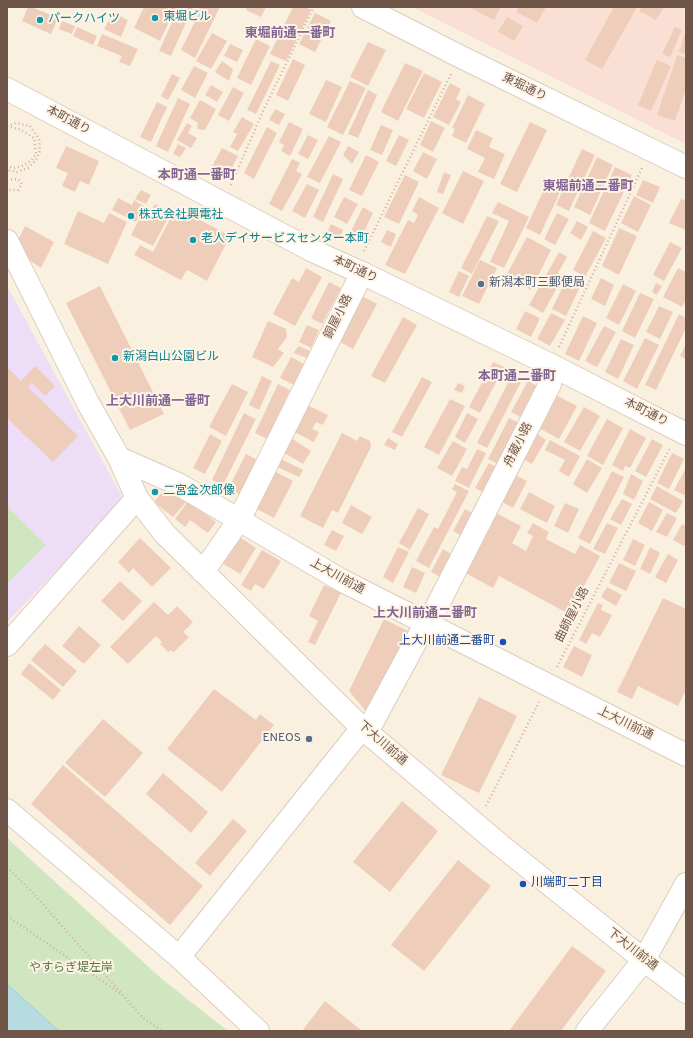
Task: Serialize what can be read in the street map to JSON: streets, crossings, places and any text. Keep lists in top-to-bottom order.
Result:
{
  "streets": {
    "street": [
      "東堀通り",
      "本町通り",
      "銅屋小路",
      "舟蔵小路",
      "上大川前通",
      "下大川前通"
    ],
    "path": ["曲師屋小路"]
  },
  "crossings": [
    ["本町通り", "銅屋小路"],
    ["本町通り", "舟蔵小路"],
    ["本町通り", "曲師屋小路"],
    ["銅屋小路", "上大川前通"],
    ["銅屋小路", "下大川前通"],
    ["舟蔵小路", "上大川前通"],
    ["舟蔵小路", "下大川前通"],
    ["上大川前通", "曲師屋小路"],
    ["上大川前通", "下大川前通"],
    ["曲師屋小路", "下大川前通"]
  ],
  "districts": [
    "東堀前通一番町",
    "本町通一番町",
    "東堀前通二番町",
    "本町通二番町",
    "上大川前通一番町",
    "上大川前通二番町"
  ],
  "parks": ["やすらぎ堤左岸"],
  "places": [
    "東堀ビル",
    "パークハイツ",
    "株式会社興電社",
    "老人デイサービスセンター本町",
    "新潟本町三郵便局",
    "新潟白山公園ビル",
    "二宮金次郎像",
    "上大川前通二番町",
    "ENEOS",
    "川端町二丁目"
  ]
}
